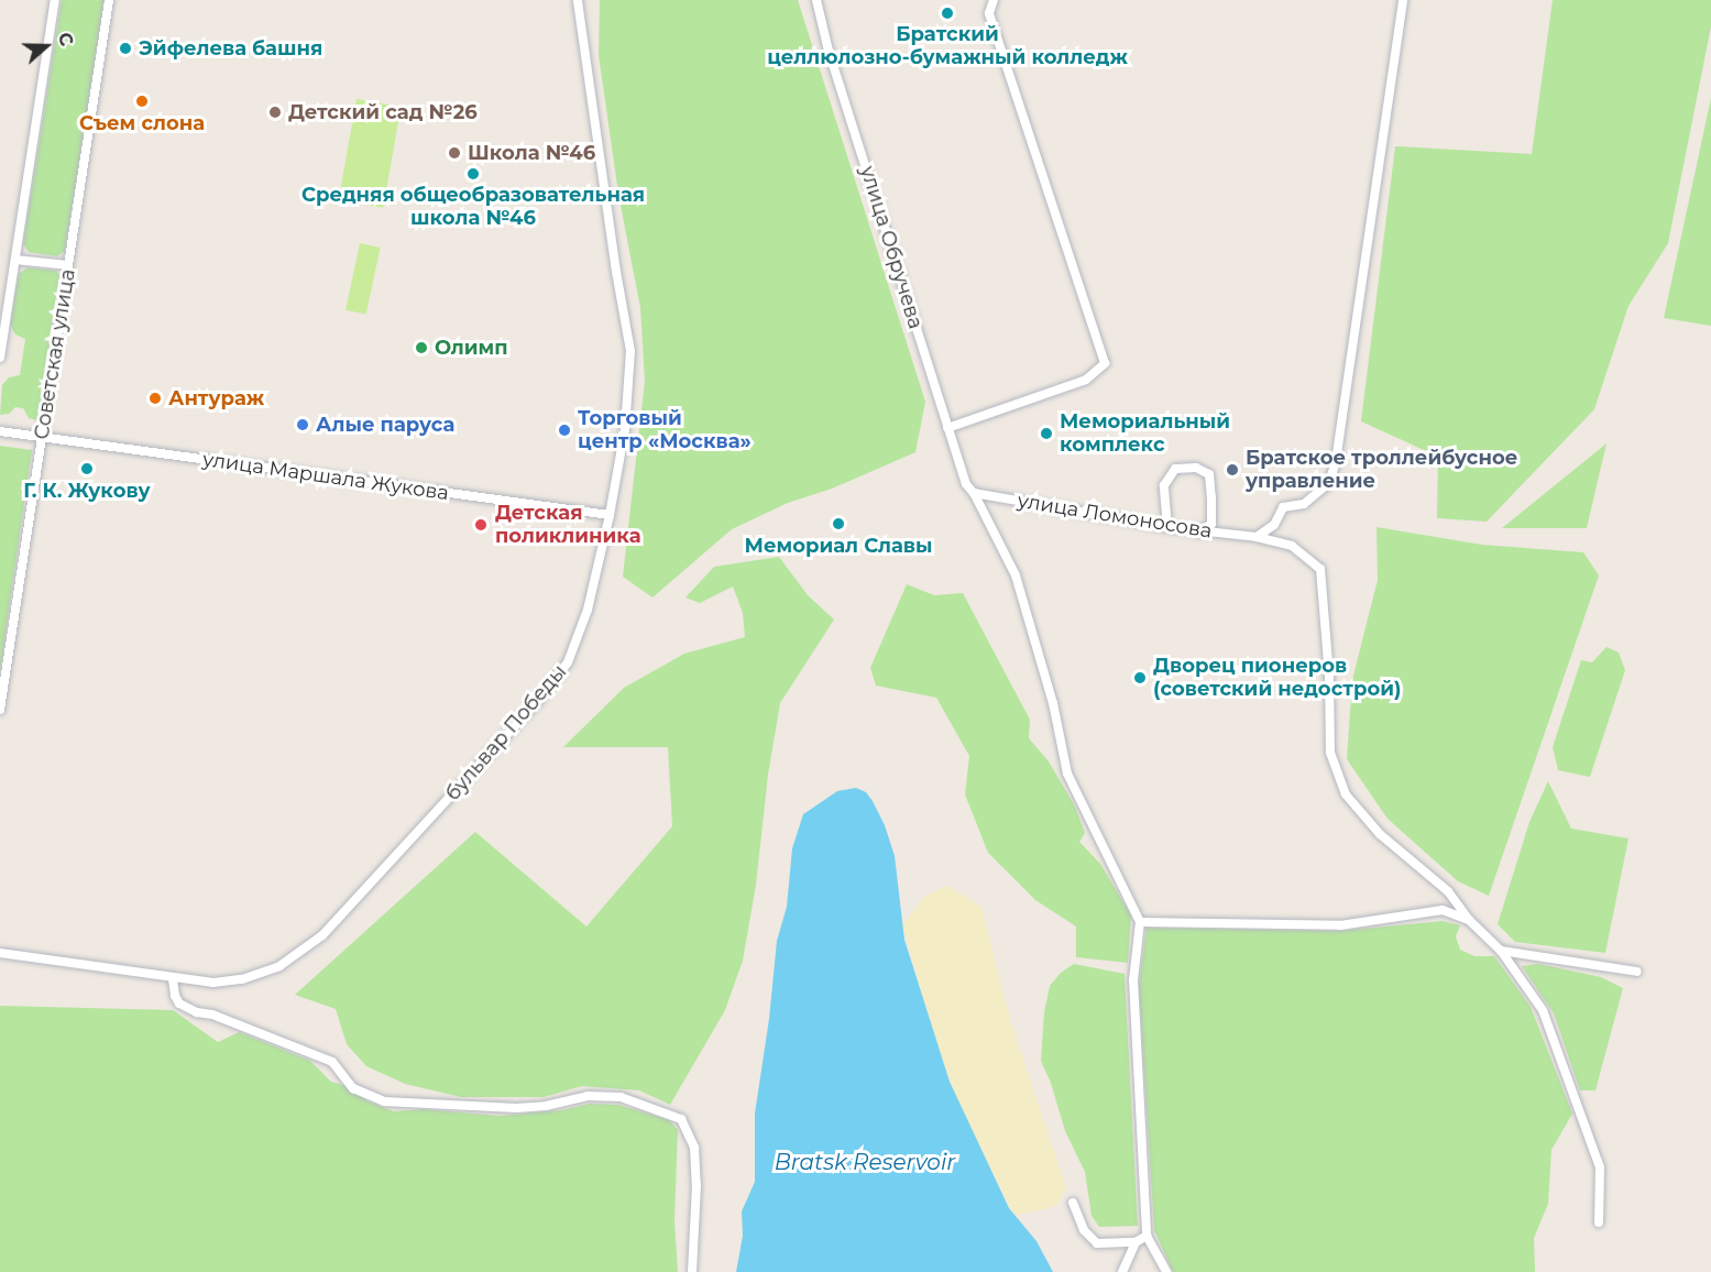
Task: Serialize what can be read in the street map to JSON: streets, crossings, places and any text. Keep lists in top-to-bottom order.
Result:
{
  "streets": {
    "street": [
      "улица Обручева",
      "Советская улица",
      "улица Маршала Жукова",
      "улица Ломоносова",
      "бульвар Победы"
    ]
  },
  "crossings": [
    ["улица Обручева", "улица Ломоносова"],
    ["Советская улица", "улица Маршала Жукова"],
    ["улица Маршала Жукова", "бульвар Победы"]
  ],
  "water": ["Bratsk Reservoir"],
  "places": [
    "Братский целлюлозно-бумажный колледж",
    "Эйфелева башня",
    "Съем слона",
    "Детский сад №26",
    "Школа №46",
    "Средняя общеобразовательная школа №46",
    "Олимп",
    "Антураж",
    "Алые паруса",
    "Торговый центр «Москва»",
    "Мемориальный комплекс",
    "Г. К. Жукову",
    "Братское троллейбусное управление",
    "Мемориал Славы",
    "Детская поликлиника",
    "Дворец пионеров (советский недострой)"
  ],
  "north": "right"
}
